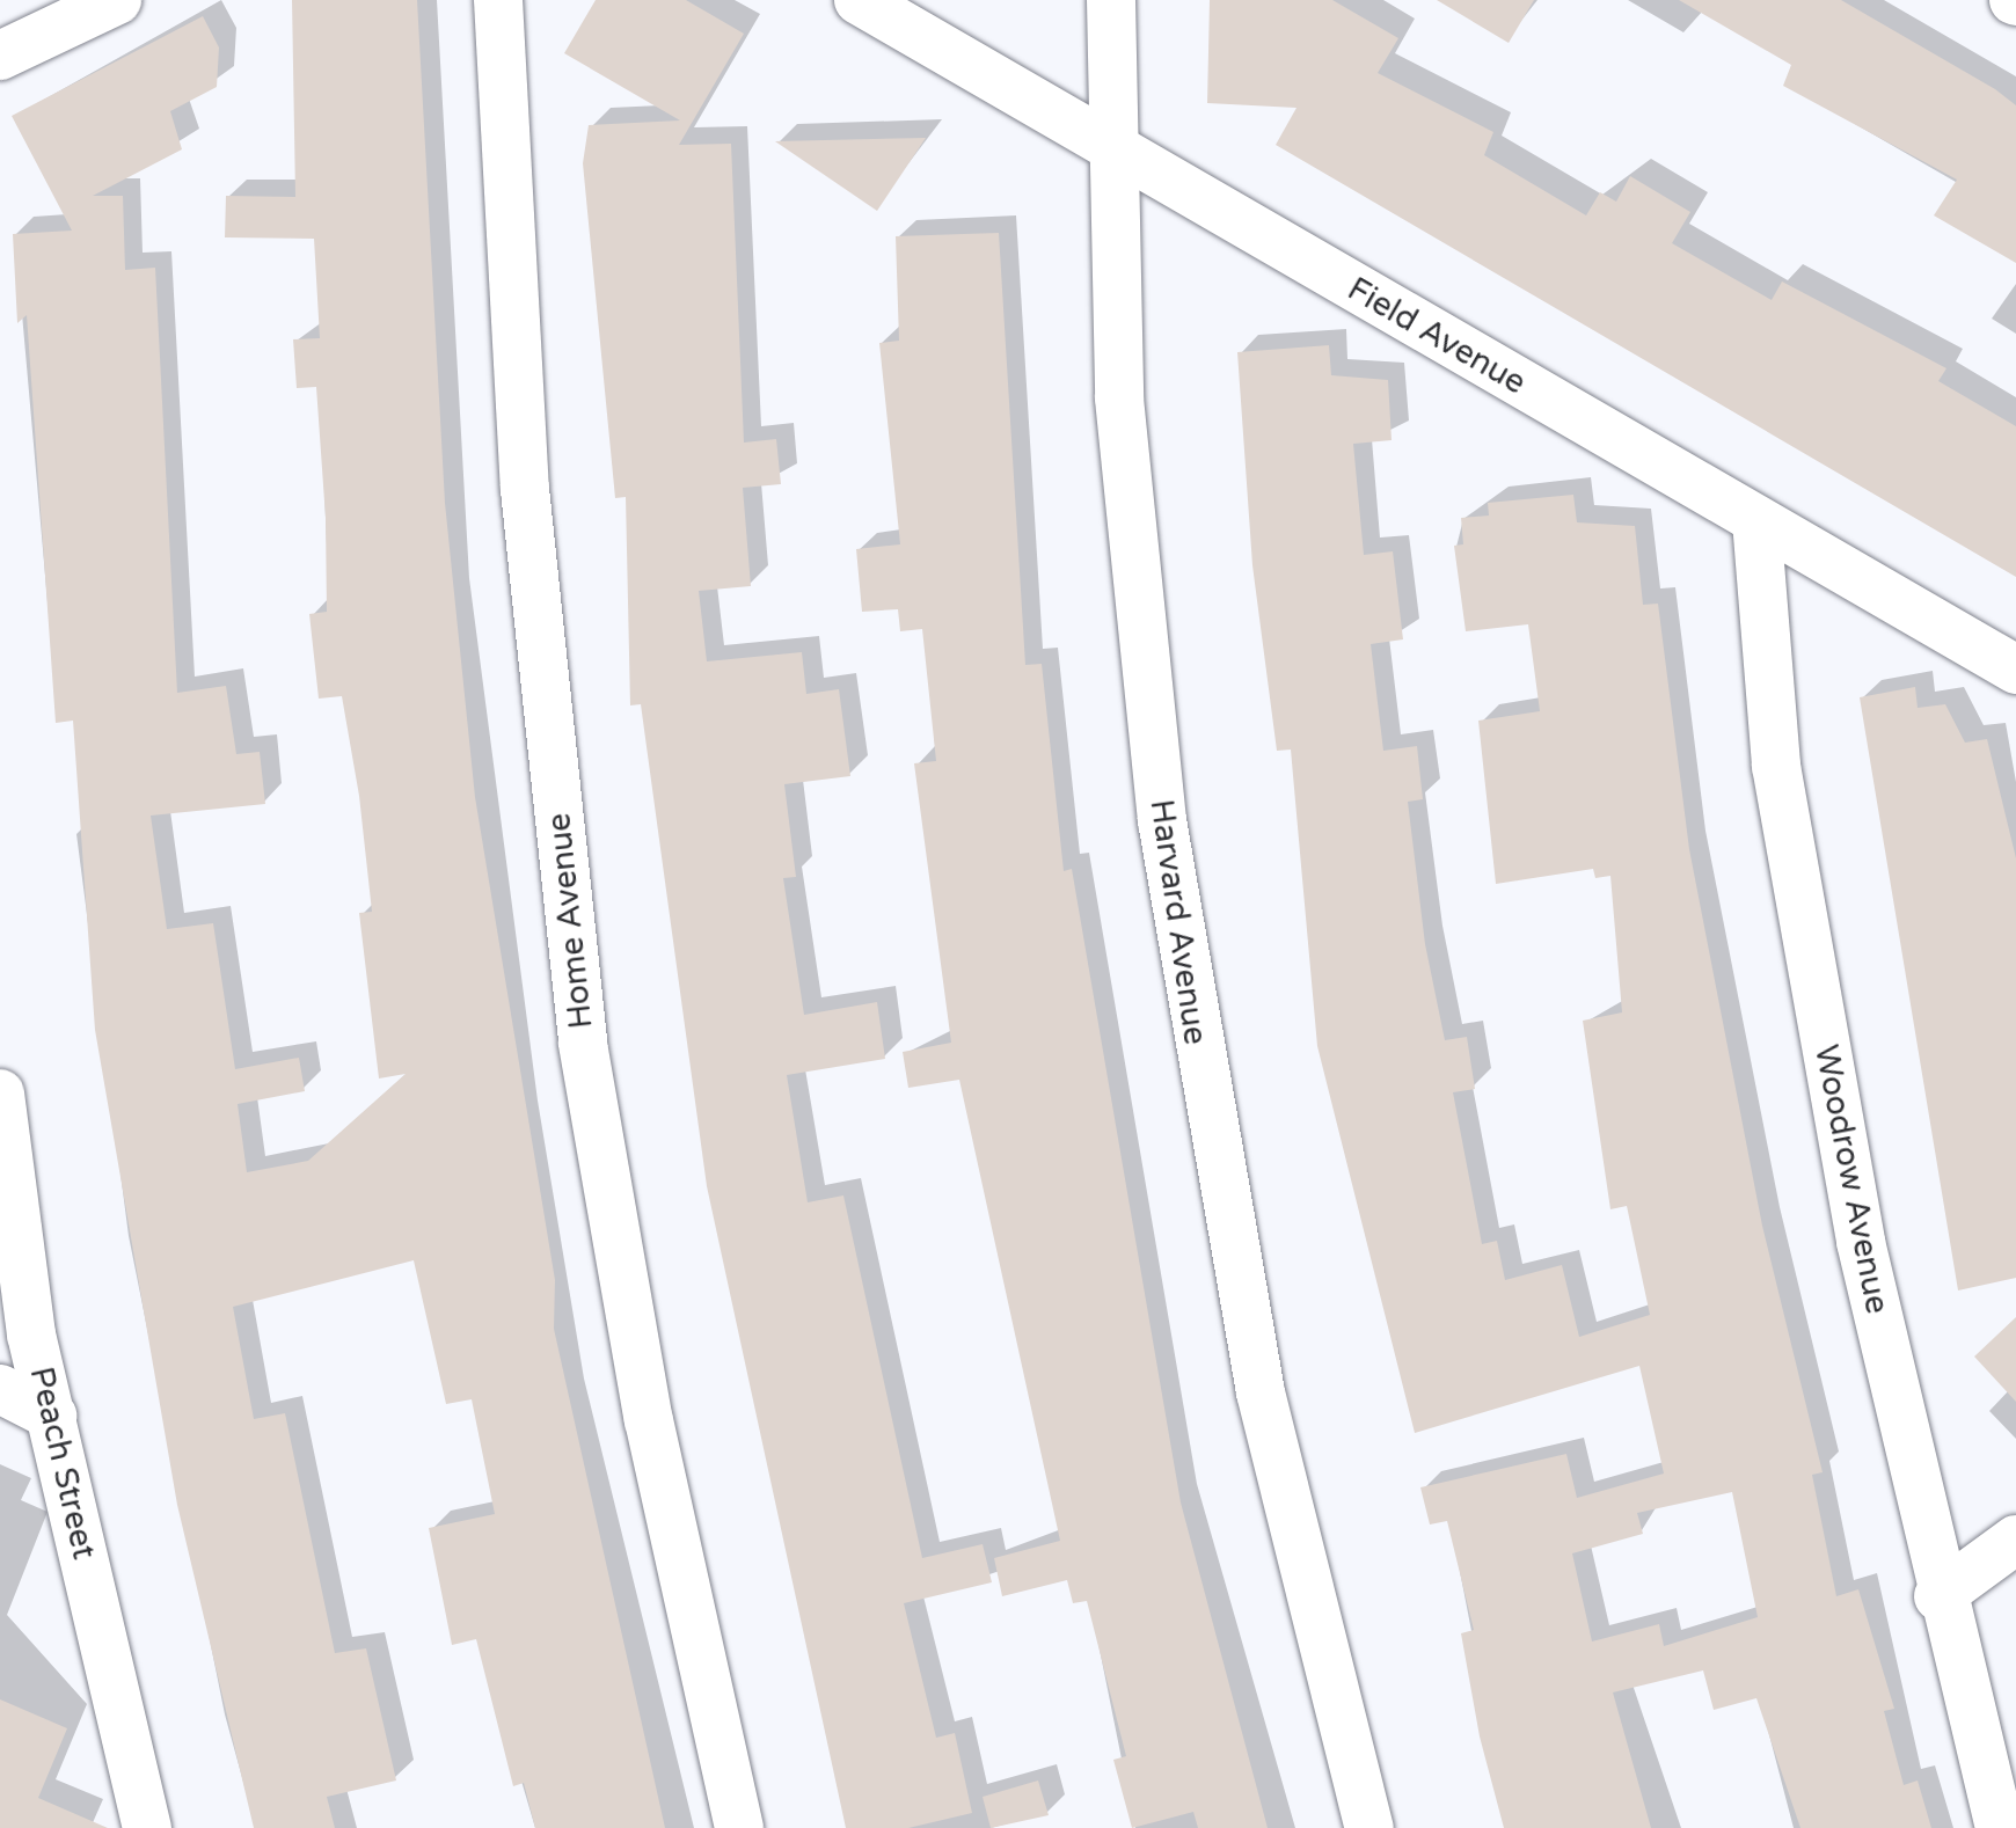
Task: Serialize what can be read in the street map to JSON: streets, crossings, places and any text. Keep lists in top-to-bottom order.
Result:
{
  "streets": {
    "street": [
      "Field Avenue",
      "Home Avenue",
      "Harvard Avenue",
      "Woodrow Avenue",
      "Peach Street"
    ]
  },
  "crossings": [
    ["Field Avenue", "Harvard Avenue"],
    ["Field Avenue", "Woodrow Avenue"]
  ]
}
